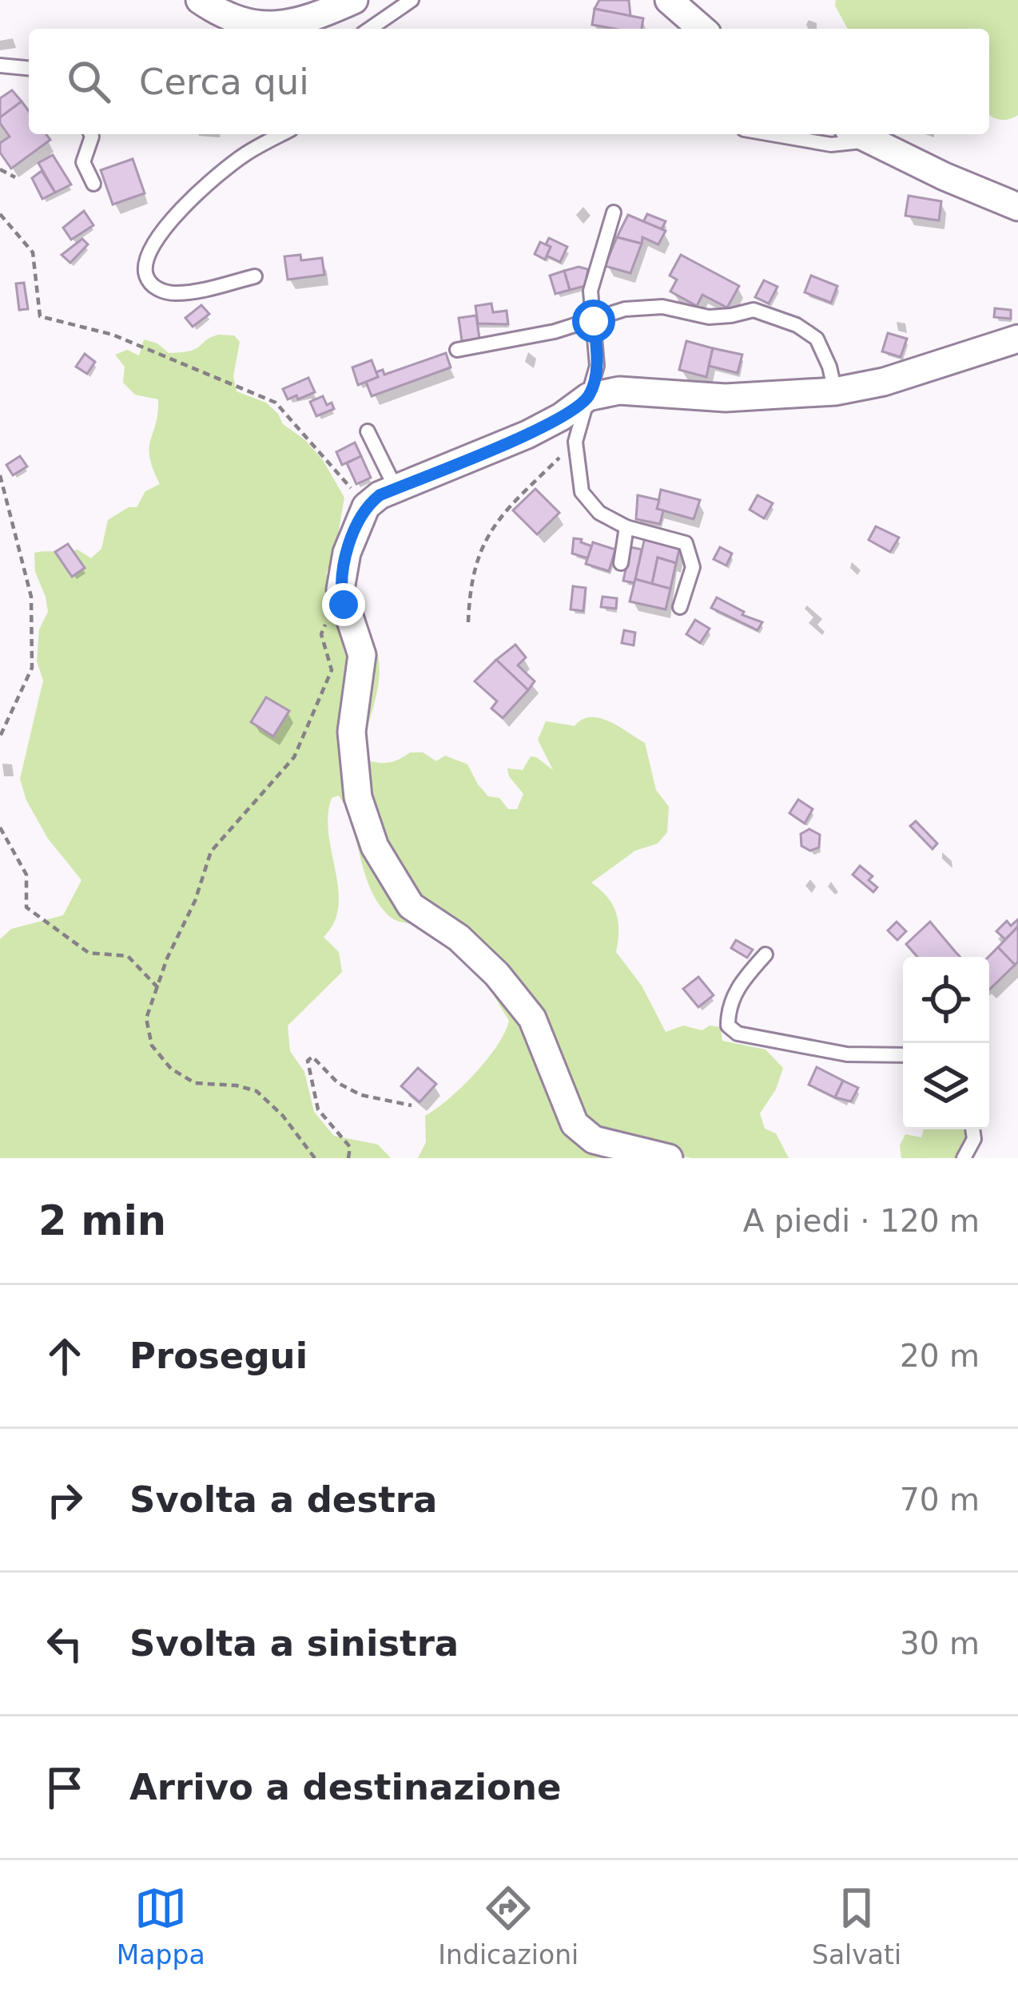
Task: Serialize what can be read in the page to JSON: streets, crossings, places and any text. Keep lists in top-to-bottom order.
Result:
{
  "page": {
    "search": "Cerca qui",
    "heading": ["2 min", "A piedi · 120 m"],
    "list": [
      ["Prosegui", "20 m"],
      ["Svolta a destra", "70 m"],
      ["Svolta a sinistra", "30 m"],
      "Arrivo a destinazione"
    ],
    "nav": ["Mappa", "Indicazioni", "Salvati"]
  }
}
